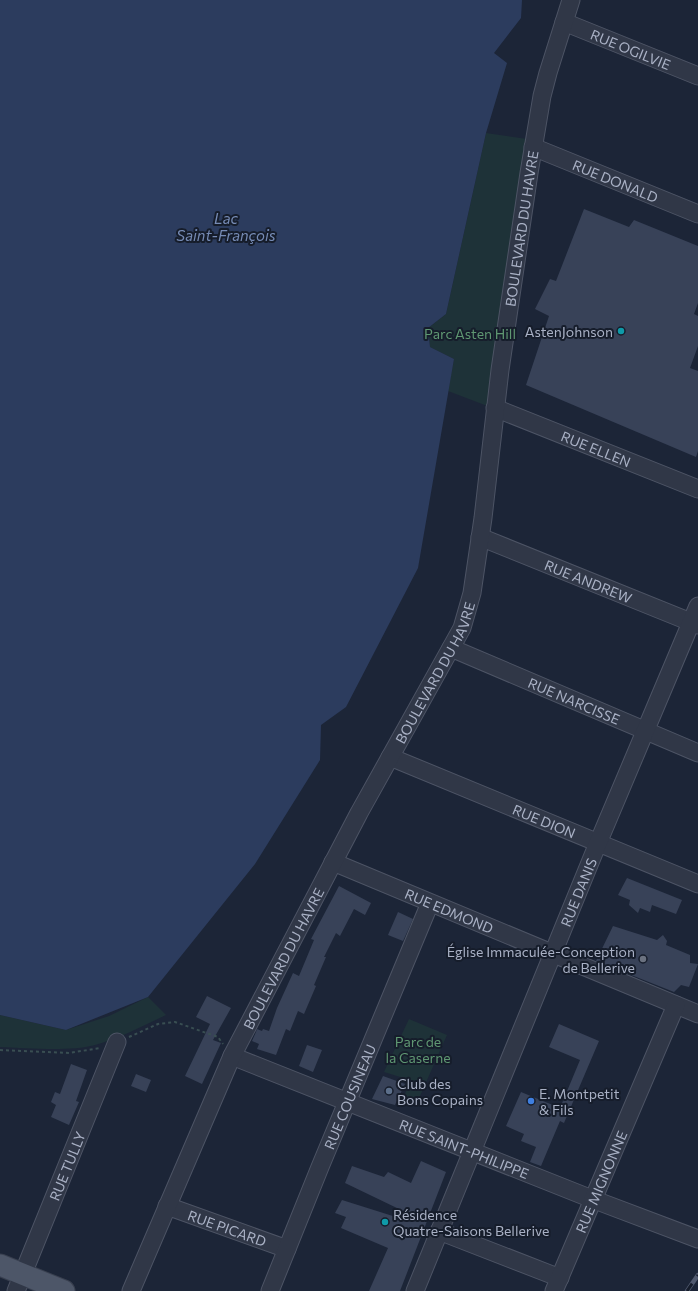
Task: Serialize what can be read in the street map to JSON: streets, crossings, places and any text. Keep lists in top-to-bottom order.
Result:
{
  "streets": {
    "street": [
      "RUE OGILVIE",
      "RUE DONALD",
      "BOULEVARD DU HAVRE",
      "RUE ELLEN",
      "RUE ANDREW",
      "RUE NARCISSE",
      "RUE DION",
      "RUE DANIS",
      "RUE EDMOND",
      "RUE COUSINEAU",
      "RUE SAINT-PHILIPPE",
      "RUE TULLY",
      "RUE MIGNONNE",
      "RUE PICARD"
    ]
  },
  "crossings": [
    ["RUE OGILVIE", "BOULEVARD DU HAVRE"],
    ["RUE DONALD", "BOULEVARD DU HAVRE"],
    ["BOULEVARD DU HAVRE", "RUE ELLEN"],
    ["BOULEVARD DU HAVRE", "RUE ANDREW"],
    ["BOULEVARD DU HAVRE", "RUE NARCISSE"],
    ["BOULEVARD DU HAVRE", "RUE DION"],
    ["BOULEVARD DU HAVRE", "RUE EDMOND"],
    ["BOULEVARD DU HAVRE", "RUE SAINT-PHILIPPE"],
    ["BOULEVARD DU HAVRE", "RUE PICARD"],
    ["RUE ANDREW", "RUE DANIS"],
    ["RUE NARCISSE", "RUE DANIS"],
    ["RUE DION", "RUE DANIS"],
    ["RUE DANIS", "RUE EDMOND"],
    ["RUE DANIS", "RUE SAINT-PHILIPPE"],
    ["RUE EDMOND", "RUE COUSINEAU"],
    ["RUE EDMOND", "RUE MIGNONNE"],
    ["RUE COUSINEAU", "RUE SAINT-PHILIPPE"],
    ["RUE COUSINEAU", "RUE PICARD"],
    ["RUE SAINT-PHILIPPE", "RUE MIGNONNE"]
  ],
  "water": ["Lac Saint-François"],
  "parks": ["Parc Asten Hill", "Parc de la Caserne"],
  "places": [
    "AstenJohnson",
    "Église Immaculée-Conception de Bellerive",
    "Club des Bons Copains",
    "E. Montpetit & Fils",
    "Résidence Quatre-Saisons Bellerive"
  ]
}
